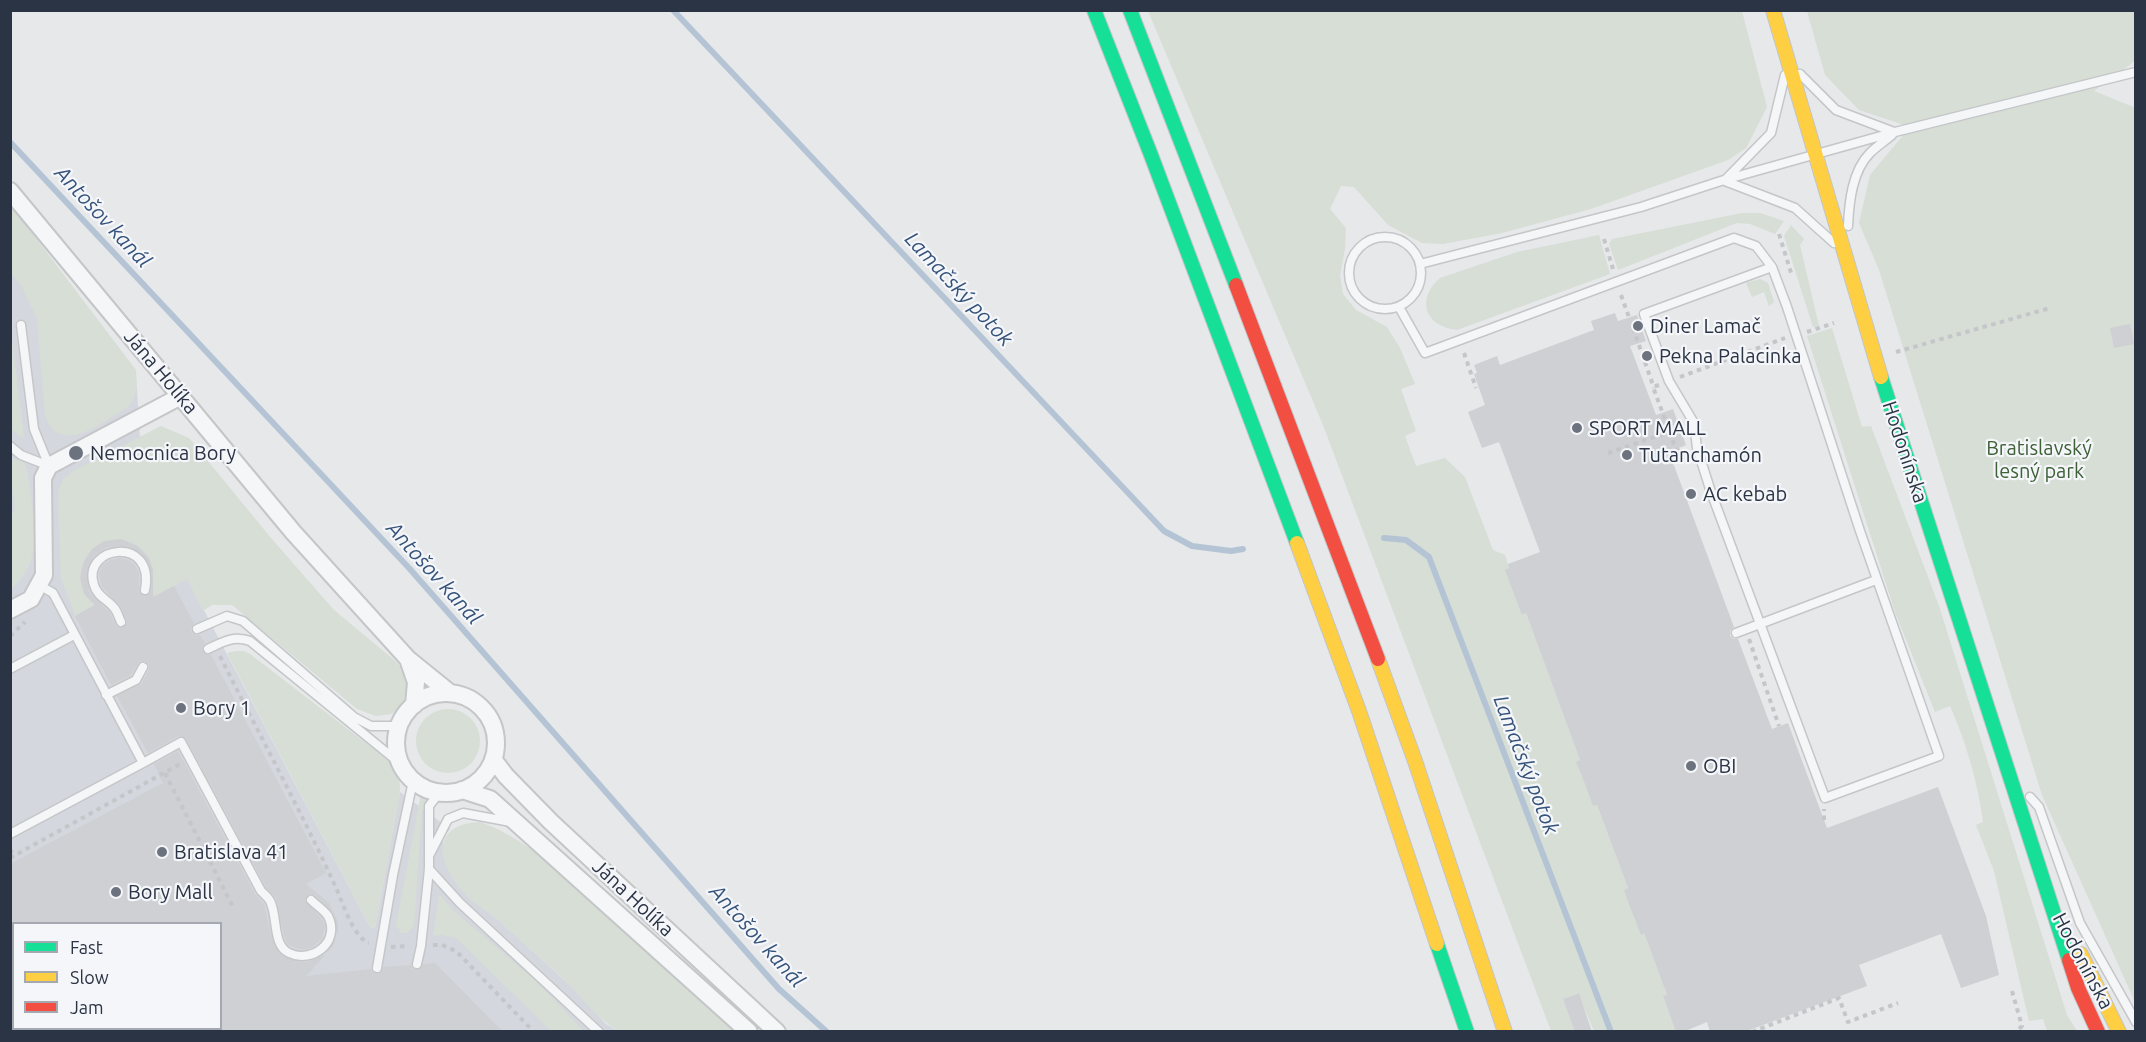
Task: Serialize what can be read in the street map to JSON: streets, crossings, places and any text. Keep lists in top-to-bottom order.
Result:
{
  "streets": {
    "main road": ["Hodonínska"],
    "street": ["Jána Holíka"]
  },
  "water": ["Antošov kanál", "Lamačský potok"],
  "parks": ["Bratislavský lesný park"],
  "places": [
    "Diner Lamač",
    "Pekna Palacinka",
    "SPORT MALL",
    "Nemocnica Bory",
    "Tutanchamón",
    "AC kebab",
    "Bory 1",
    "OBI",
    "Bratislava 41",
    "Bory Mall"
  ],
  "legend": ["Fast", "Slow", "Jam"]
}
